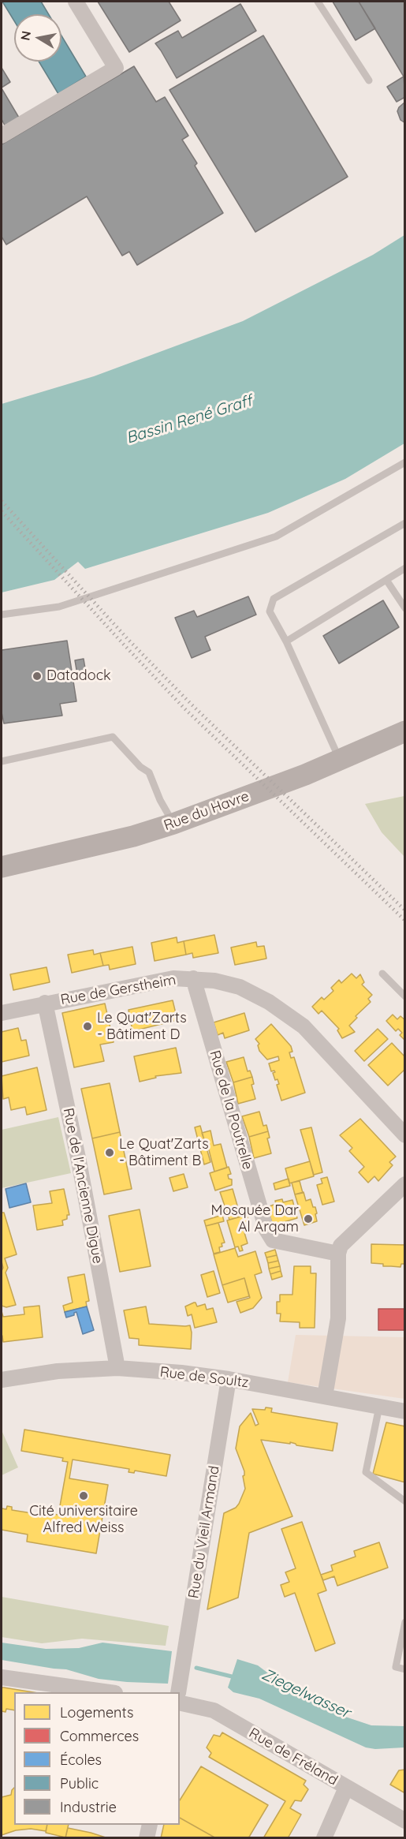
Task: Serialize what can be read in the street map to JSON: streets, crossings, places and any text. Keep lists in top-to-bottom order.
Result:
{
  "streets": {
    "main road": ["Rue du Havre"],
    "street": [
      "Rue de Gerstheim",
      "Rue de la Poutrelle",
      "Rue de l'Ancienne Digue",
      "Rue de Soultz",
      "Rue du Vieil Armand",
      "Rue de Fréland"
    ]
  },
  "crossings": [
    ["Rue de Gerstheim", "Rue de la Poutrelle"],
    ["Rue de Gerstheim", "Rue de l'Ancienne Digue"],
    ["Rue de l'Ancienne Digue", "Rue de Soultz"],
    ["Rue de Soultz", "Rue du Vieil Armand"]
  ],
  "water": ["Bassin René Graff", "Ziegelwasser"],
  "places": [
    "Datadock",
    "Le Quat'Zarts - Bâtiment D",
    "Le Quat'Zarts - Bâtiment B",
    "Mosquée Dar Al Arqam",
    "Cité universitaire Alfred Weiss"
  ],
  "legend": [
    "Logements",
    "Commerces",
    "Écoles",
    "Public",
    "Industrie"
  ],
  "north": "left"
}
